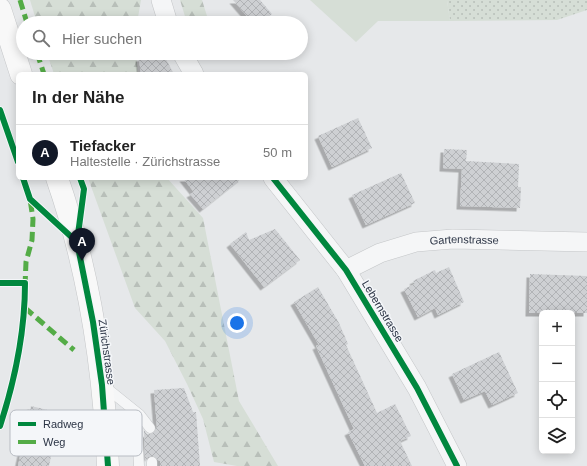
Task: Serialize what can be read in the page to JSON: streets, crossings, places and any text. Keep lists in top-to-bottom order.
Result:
{
  "streets": {
    "main road": ["Zürichstrasse"],
    "street": ["Gartenstrasse", "Lebernstrasse"]
  },
  "crossings": [
    ["Gartenstrasse", "Lebernstrasse"]
  ],
  "legend": ["Radweg", "Weg"],
  "page": {
    "search": "Hier suchen",
    "heading": "In der Nähe",
    "list": [
      {
        "mark": "A",
        "name": "Tiefacker",
        "note": "Haltestelle · Zürichstrasse",
        "value": "50 m"
      }
    ],
    "pins": "A",
    "map_buttons": ["+", "−"]
  }
}
